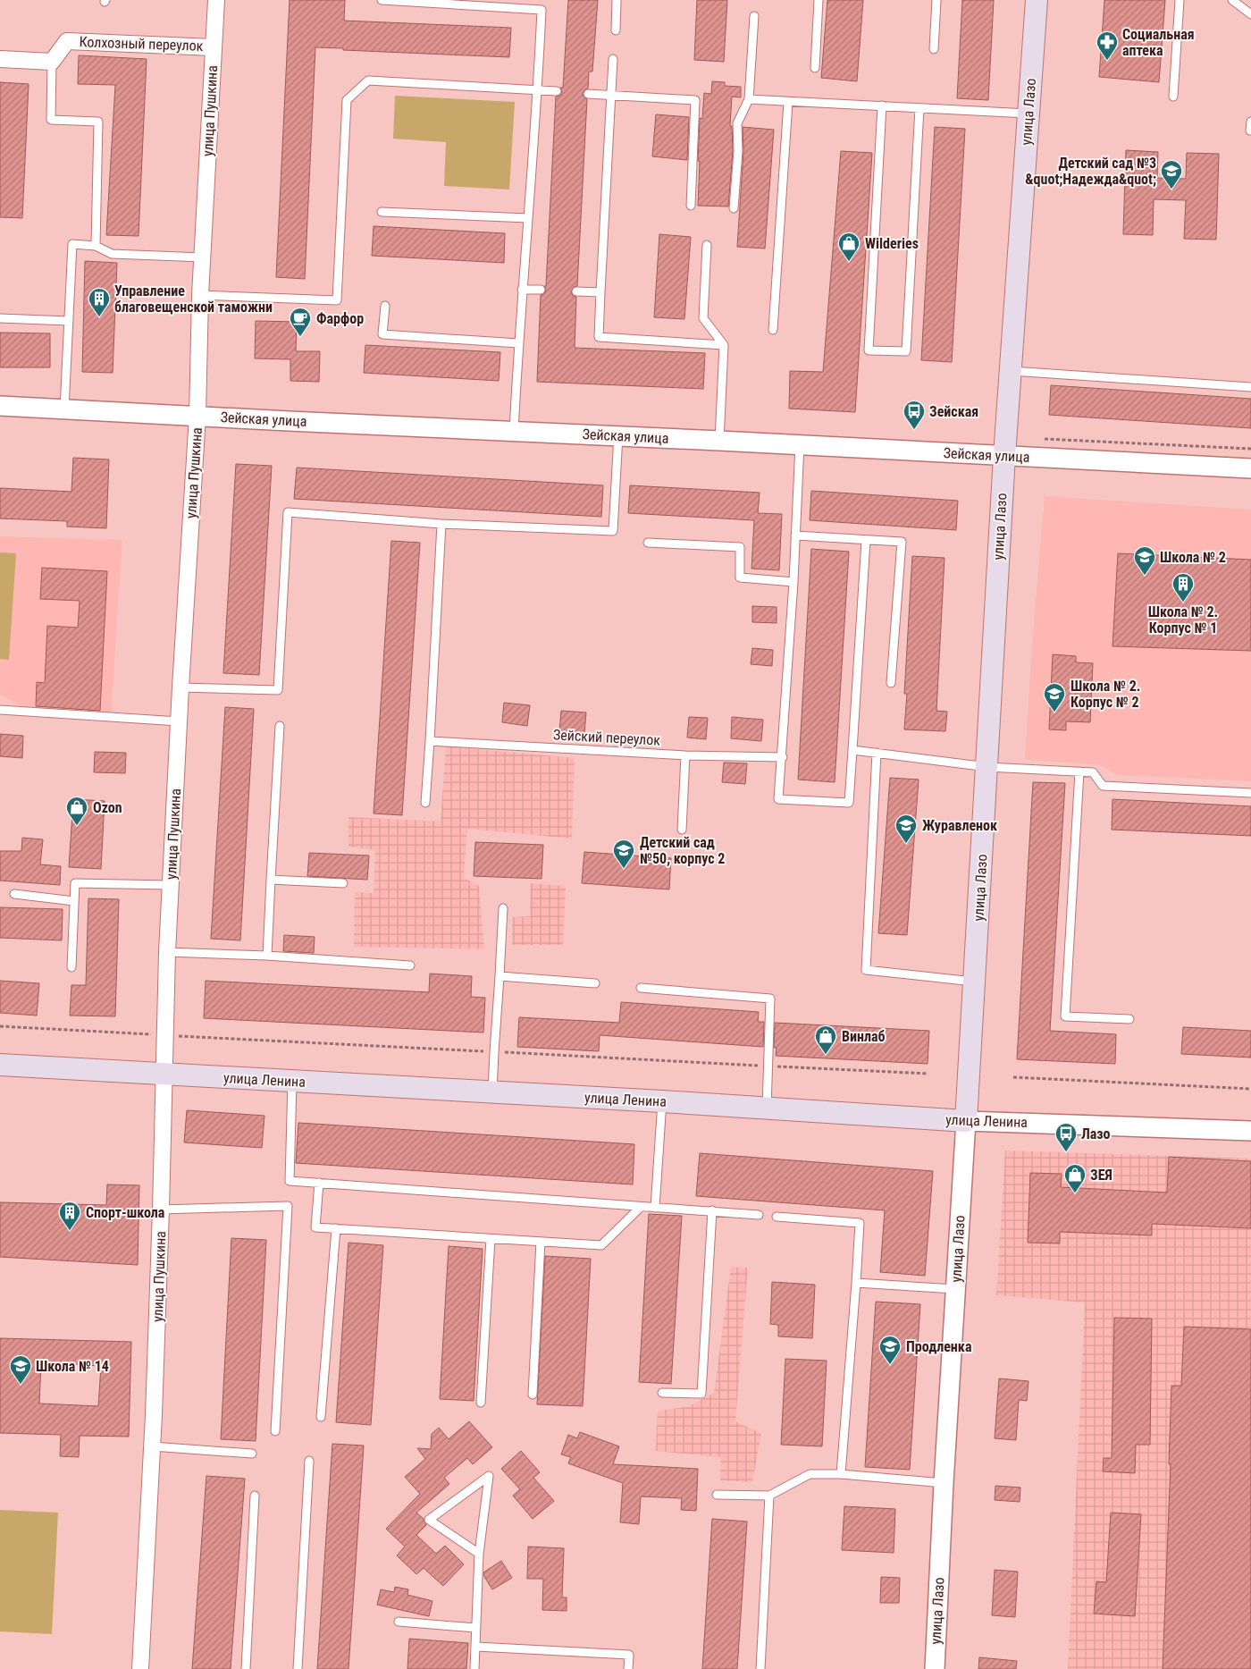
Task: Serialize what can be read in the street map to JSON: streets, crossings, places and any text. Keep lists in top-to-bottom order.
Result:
{
  "streets": {
    "main road": ["улица Лазо", "улица Ленина"],
    "street": ["Колхозный переулок", "улица Пушкина", "Зейская улица"],
    "lane": ["Зейский переулок"]
  },
  "crossings": [
    ["Колхозный переулок", "улица Пушкина"],
    ["улица Пушкина", "Зейская улица"],
    ["улица Пушкина", "улица Ленина"],
    ["улица Лазо", "Зейская улица"],
    ["улица Лазо", "улица Ленина"]
  ],
  "places": {
    "pharmacy": ["Социальная аптека"],
    "school or university": [
      "Детский сад №3 &quot;Надежда&quot;",
      "Школа № 2",
      "Школа № 2. Корпус № 2",
      "Журавленок",
      "Детский сад №50, корпус 2",
      "Продленка",
      "Школа № 14"
    ],
    "shop": [
      "Wilderies",
      "Ozon",
      "Винлаб",
      "ЗЕЯ"
    ],
    "building": ["Управление благовещенской таможни", "Школа № 2. Корпус № 1", "Спорт-школа"],
    "cafe": ["Фарфор"],
    "bus stop": ["Зейская", "Лазо"]
  }
}
